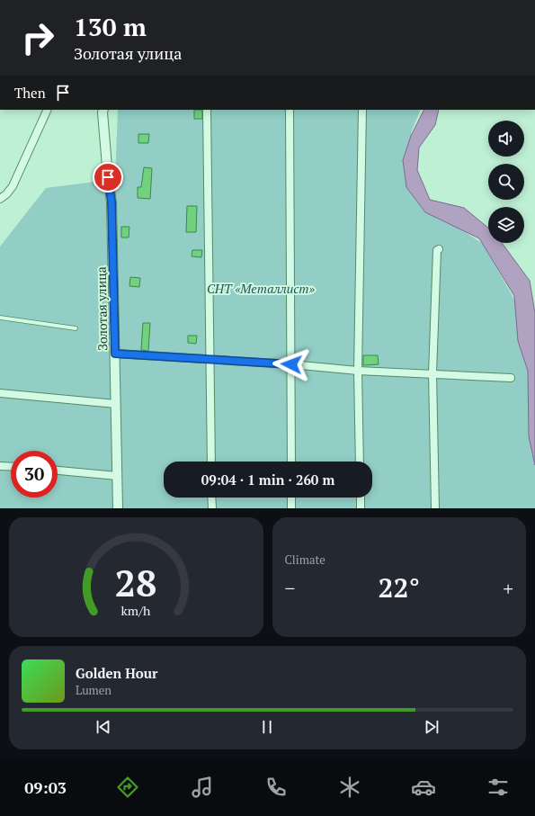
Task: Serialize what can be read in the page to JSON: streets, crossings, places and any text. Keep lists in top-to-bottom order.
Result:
{
  "streets": {
    "street": ["Золотая улица"]
  },
  "parks": ["СНТ «Металлист»"],
  "page": {
    "turn": ["130 m", "Золотая улица"],
    "then": "Then",
    "limit": "30",
    "trip": "09:04 · 1 min · 260 m",
    "tile": "Climate",
    "heat": ["−", "22°", "+"],
    "song": ["Golden Hour", "Lumen"],
    "tabs": "09:03",
    "gauge": ["28", "km/h"]
  }
}
